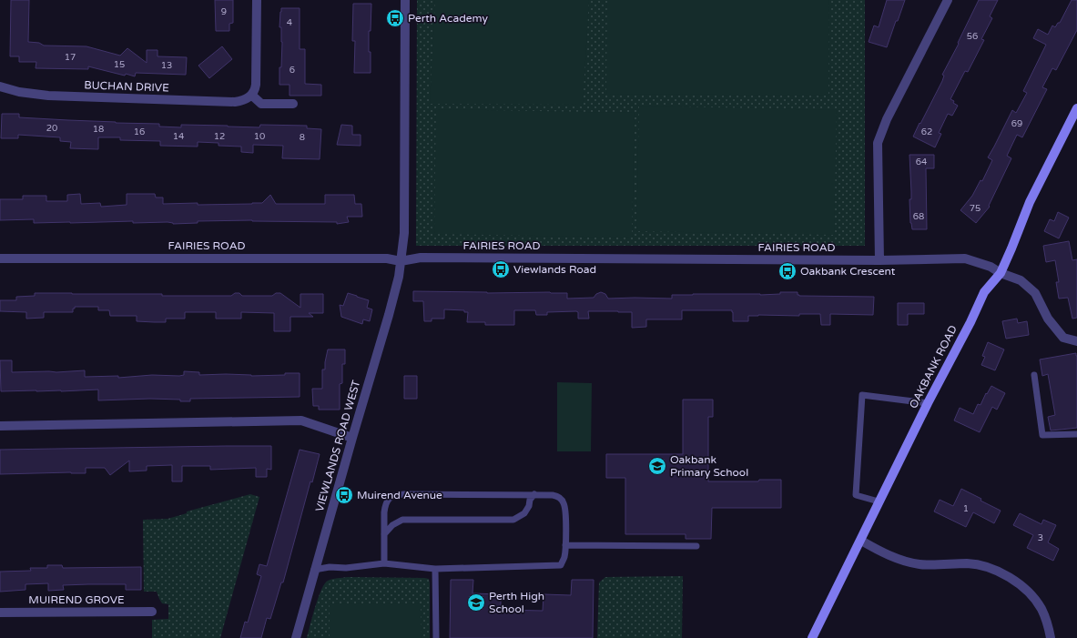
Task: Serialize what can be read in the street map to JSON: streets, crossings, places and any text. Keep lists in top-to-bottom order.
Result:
{
  "streets": {
    "street": [
      "BUCHAN DRIVE",
      "FAIRIES ROAD",
      "OAKBANK ROAD",
      "VIEWLANDS ROAD WEST",
      "MUIREND GROVE"
    ]
  },
  "crossings": [
    ["FAIRIES ROAD", "OAKBANK ROAD"],
    ["FAIRIES ROAD", "VIEWLANDS ROAD WEST"]
  ],
  "places": {
    "bus stop": [
      "Perth Academy",
      "Viewlands Road",
      "Oakbank Crescent",
      "Muirend Avenue"
    ],
    "school or university": ["Oakbank Primary School", "Perth High School"]
  },
  "house_numbers": [
    "9",
    "4",
    "56",
    "17",
    "15",
    "13",
    "6",
    "69",
    "20",
    "18",
    "16",
    "62",
    "14",
    "12",
    "10",
    "8",
    "64",
    "75",
    "68",
    "1",
    "3"
  ]
}
